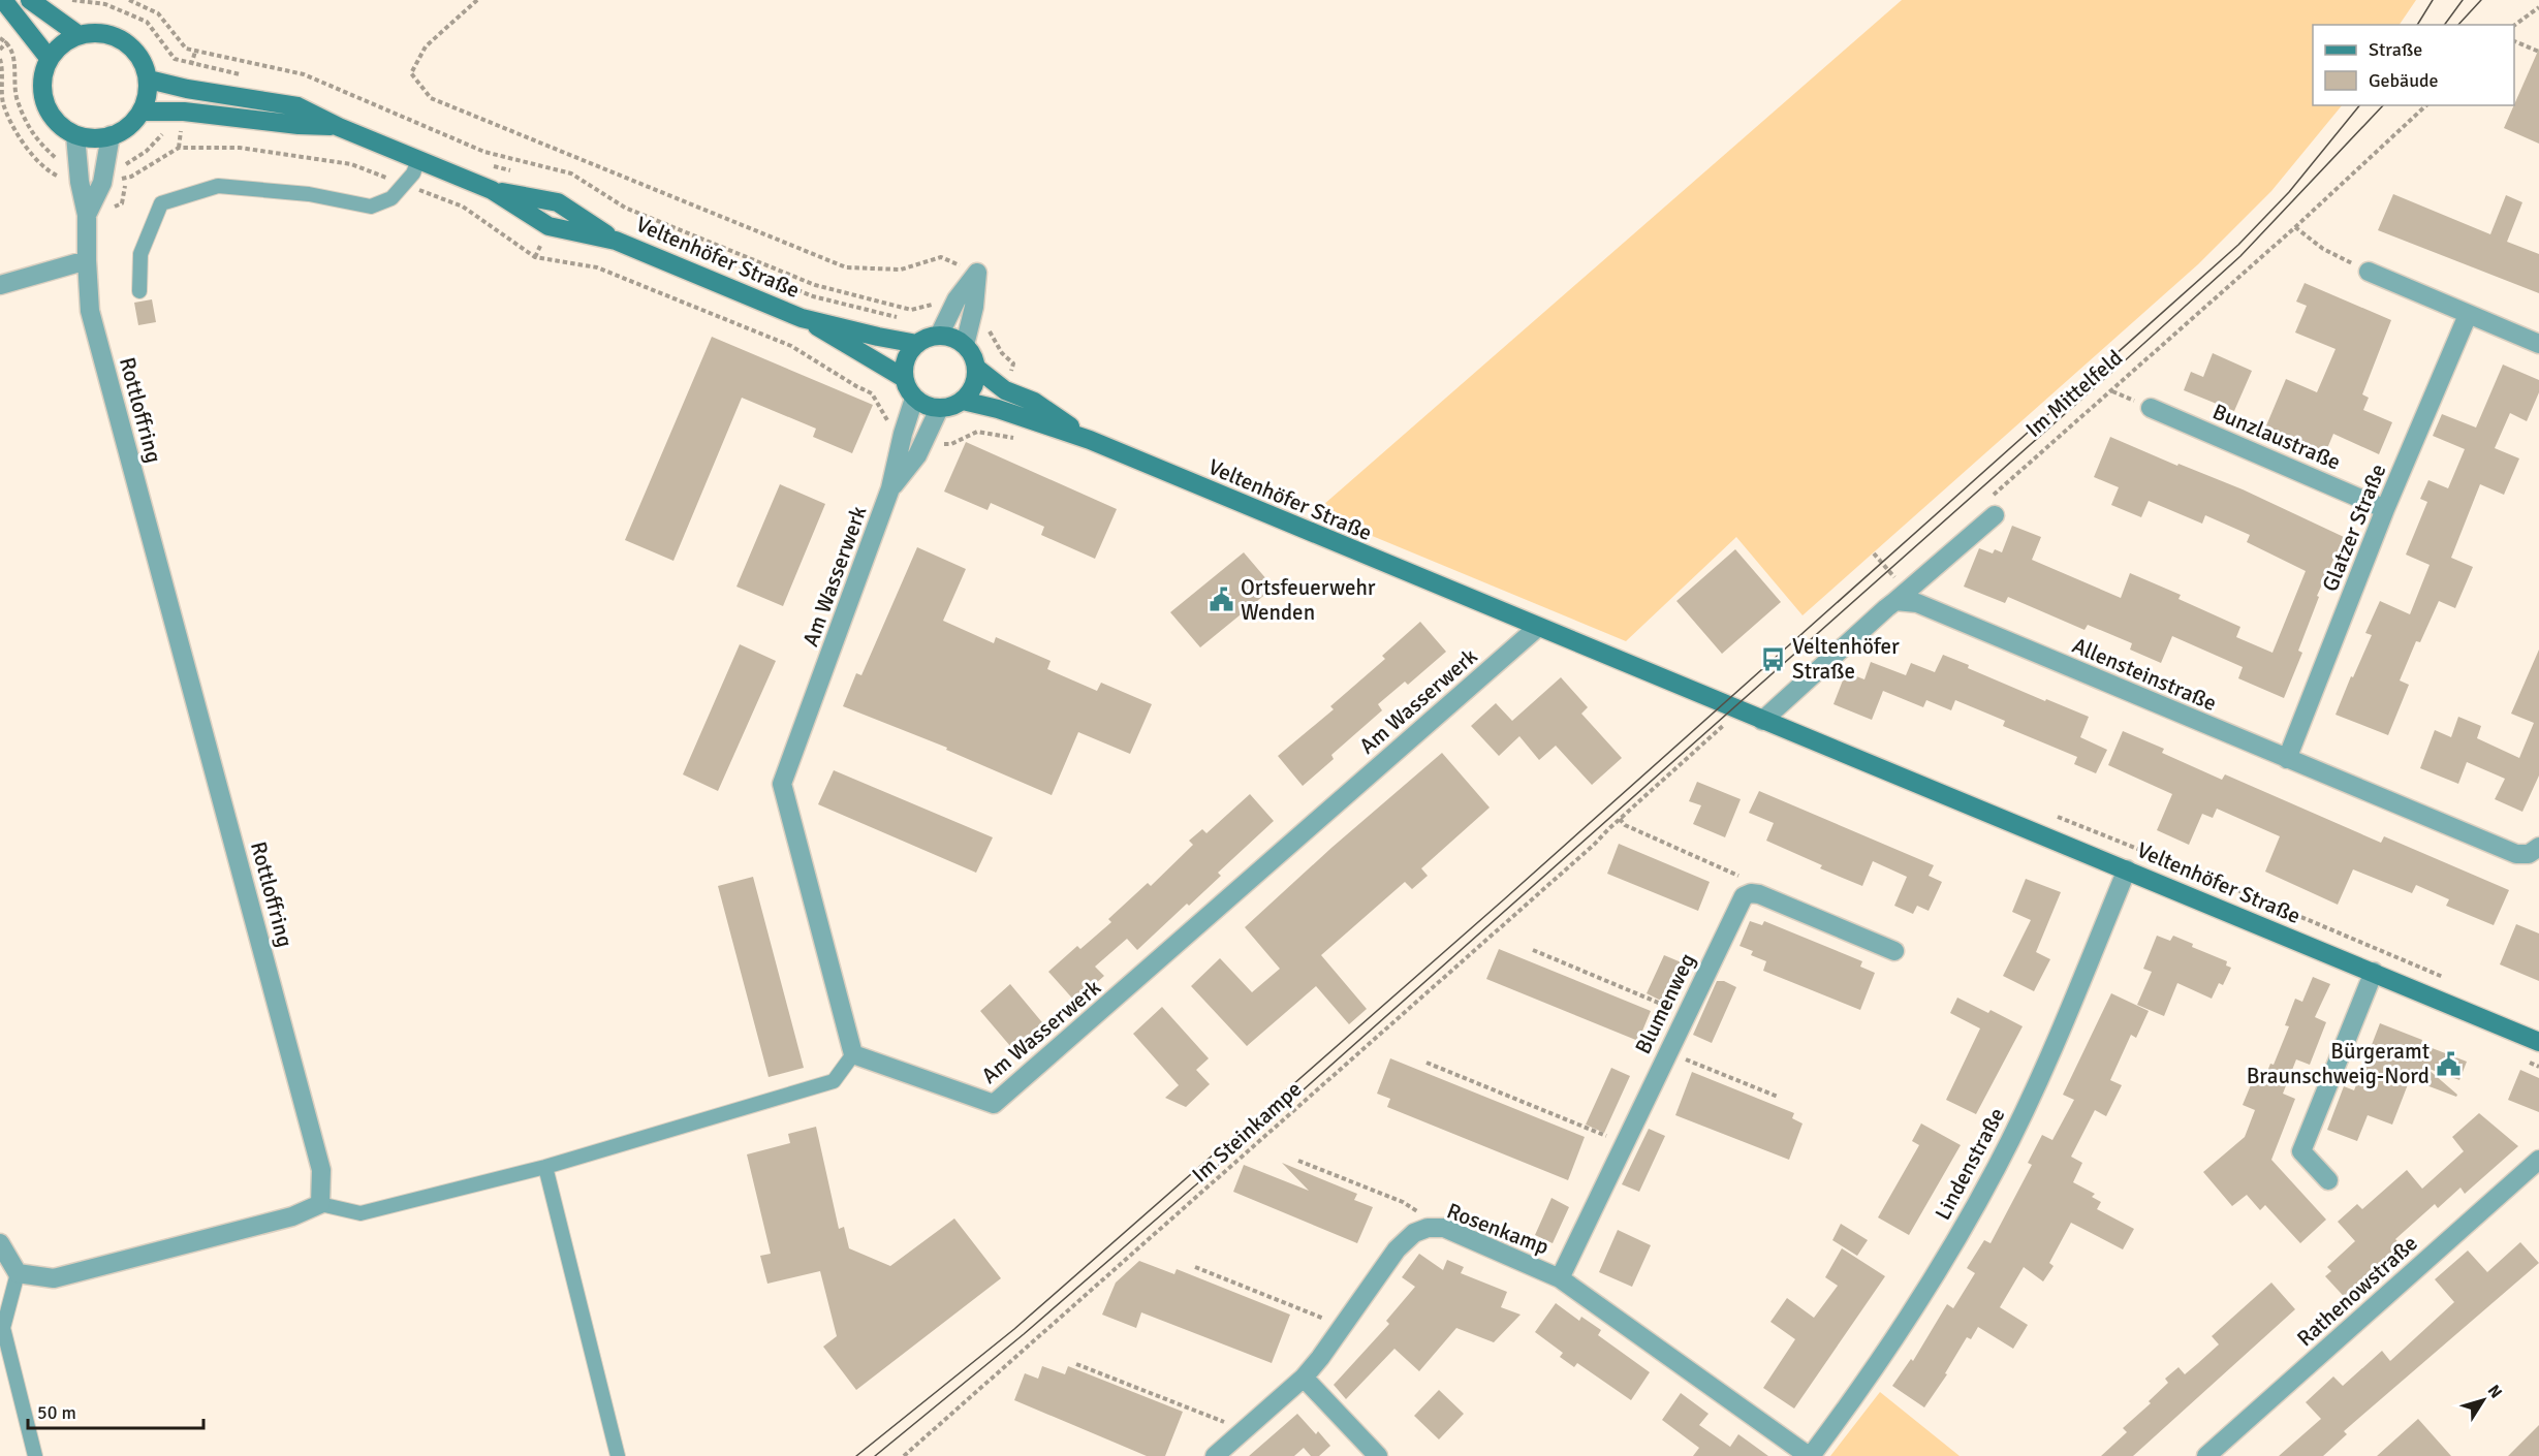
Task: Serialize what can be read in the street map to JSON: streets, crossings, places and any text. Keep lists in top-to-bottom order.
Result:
{
  "streets": {
    "street": [
      "Veltenhöfer Straße",
      "Rottloffring",
      "Bunzlaustraße",
      "Glatzer Straße",
      "Am Wasserwerk",
      "Allensteinstraße",
      "Blumenweg",
      "Lindenstraße",
      "Rosenkamp",
      "Rathenowstraße"
    ],
    "path": ["Im Mittelfeld", "Im Steinkampe"]
  },
  "crossings": [
    ["Veltenhöfer Straße", "Rottloffring"],
    ["Veltenhöfer Straße", "Am Wasserwerk"],
    ["Veltenhöfer Straße", "Lindenstraße"],
    ["Bunzlaustraße", "Glatzer Straße"],
    ["Glatzer Straße", "Allensteinstraße"],
    ["Blumenweg", "Rosenkamp"],
    ["Lindenstraße", "Rosenkamp"]
  ],
  "places": {
    "public building": ["Ortsfeuerwehr Wenden", "Bürgeramt Braunschweig-Nord"],
    "bus stop": ["Veltenhöfer Straße"]
  },
  "legend": ["Straße", "Gebäude"],
  "scale_bar": "50 m",
  "north": "top right"
}
